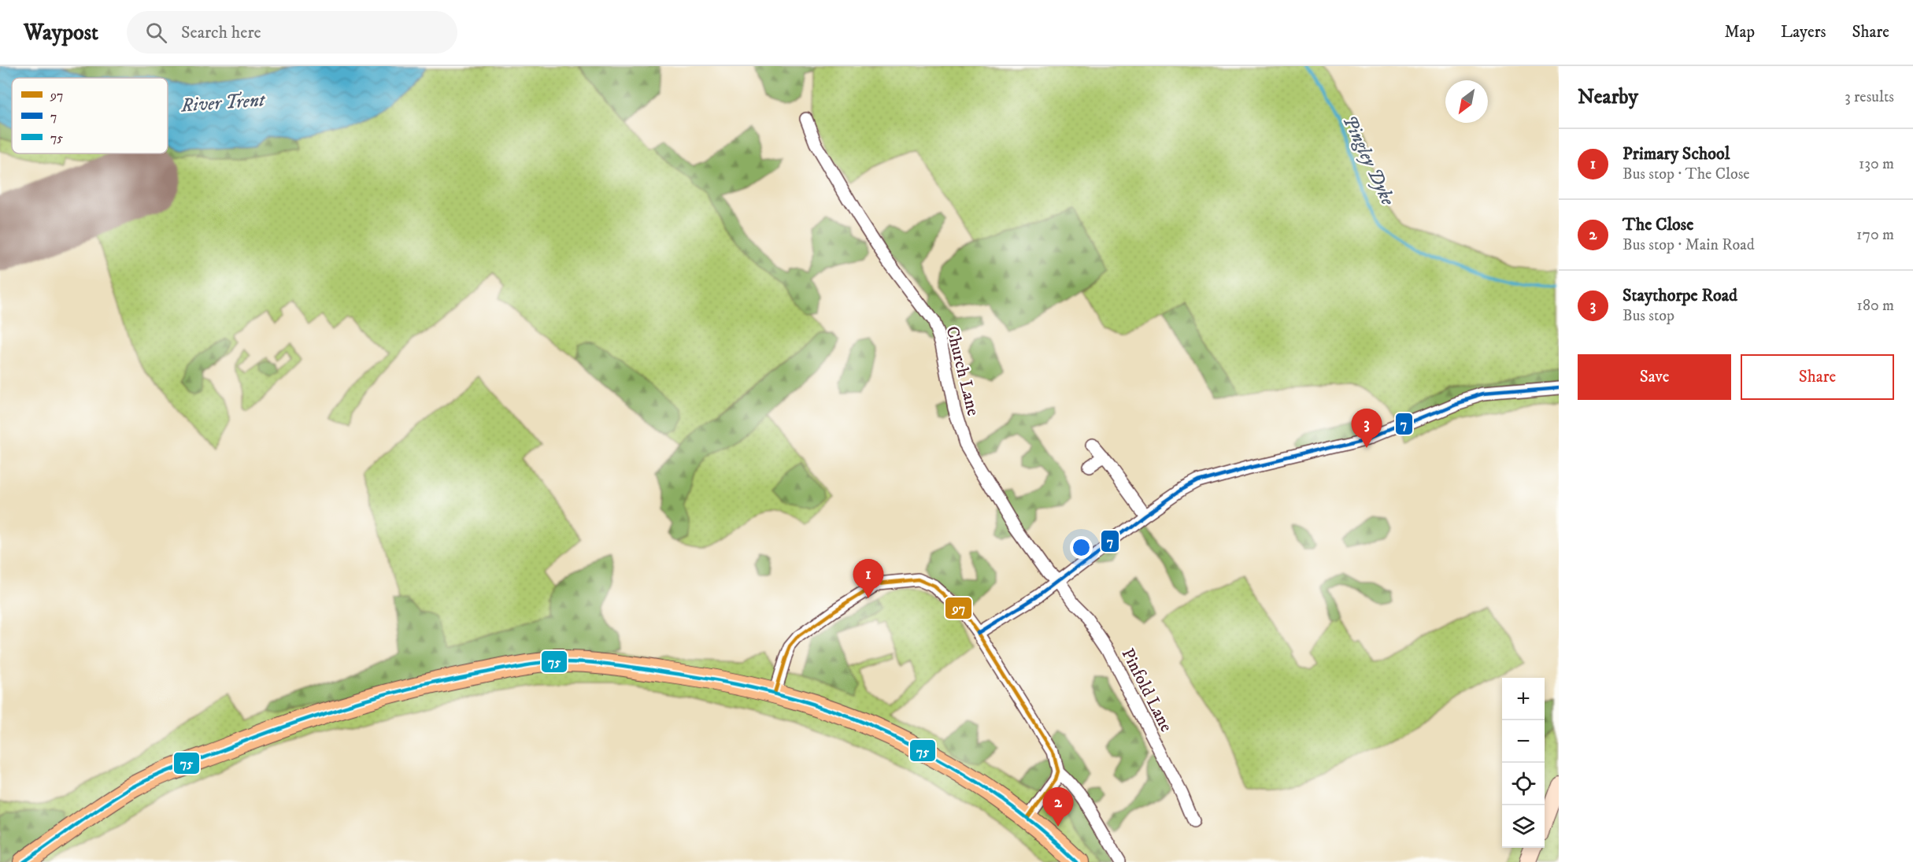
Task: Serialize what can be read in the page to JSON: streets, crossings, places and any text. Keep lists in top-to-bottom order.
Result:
{
  "streets": {
    "street": ["Church Lane", "Pinfold Lane"]
  },
  "crossings": [
    ["Church Lane", "Pinfold Lane"]
  ],
  "water": ["River Trent", "Pingley Dyke"],
  "lines": ["transit line 7", "transit line 97", "transit line 75"],
  "legend": ["97", "7", "75"],
  "north": "bottom left",
  "page": {
    "header": "Waypost",
    "search": "Search here",
    "nav": ["Map", "Layers", "Share"],
    "heading": ["Nearby", "3 results"],
    "list": [
      {
        "mark": "1",
        "name": "Primary School",
        "note": "Bus stop · The Close",
        "value": "130 m"
      },
      {
        "mark": "2",
        "name": "The Close",
        "note": "Bus stop · Main Road",
        "value": "170 m"
      },
      {
        "mark": "3",
        "name": "Staythorpe Road",
        "note": "Bus stop",
        "value": "180 m"
      }
    ],
    "buttons": ["Save", "Share"],
    "pins": ["3", "1", "2"],
    "map_buttons": ["+", "−"]
  }
}
